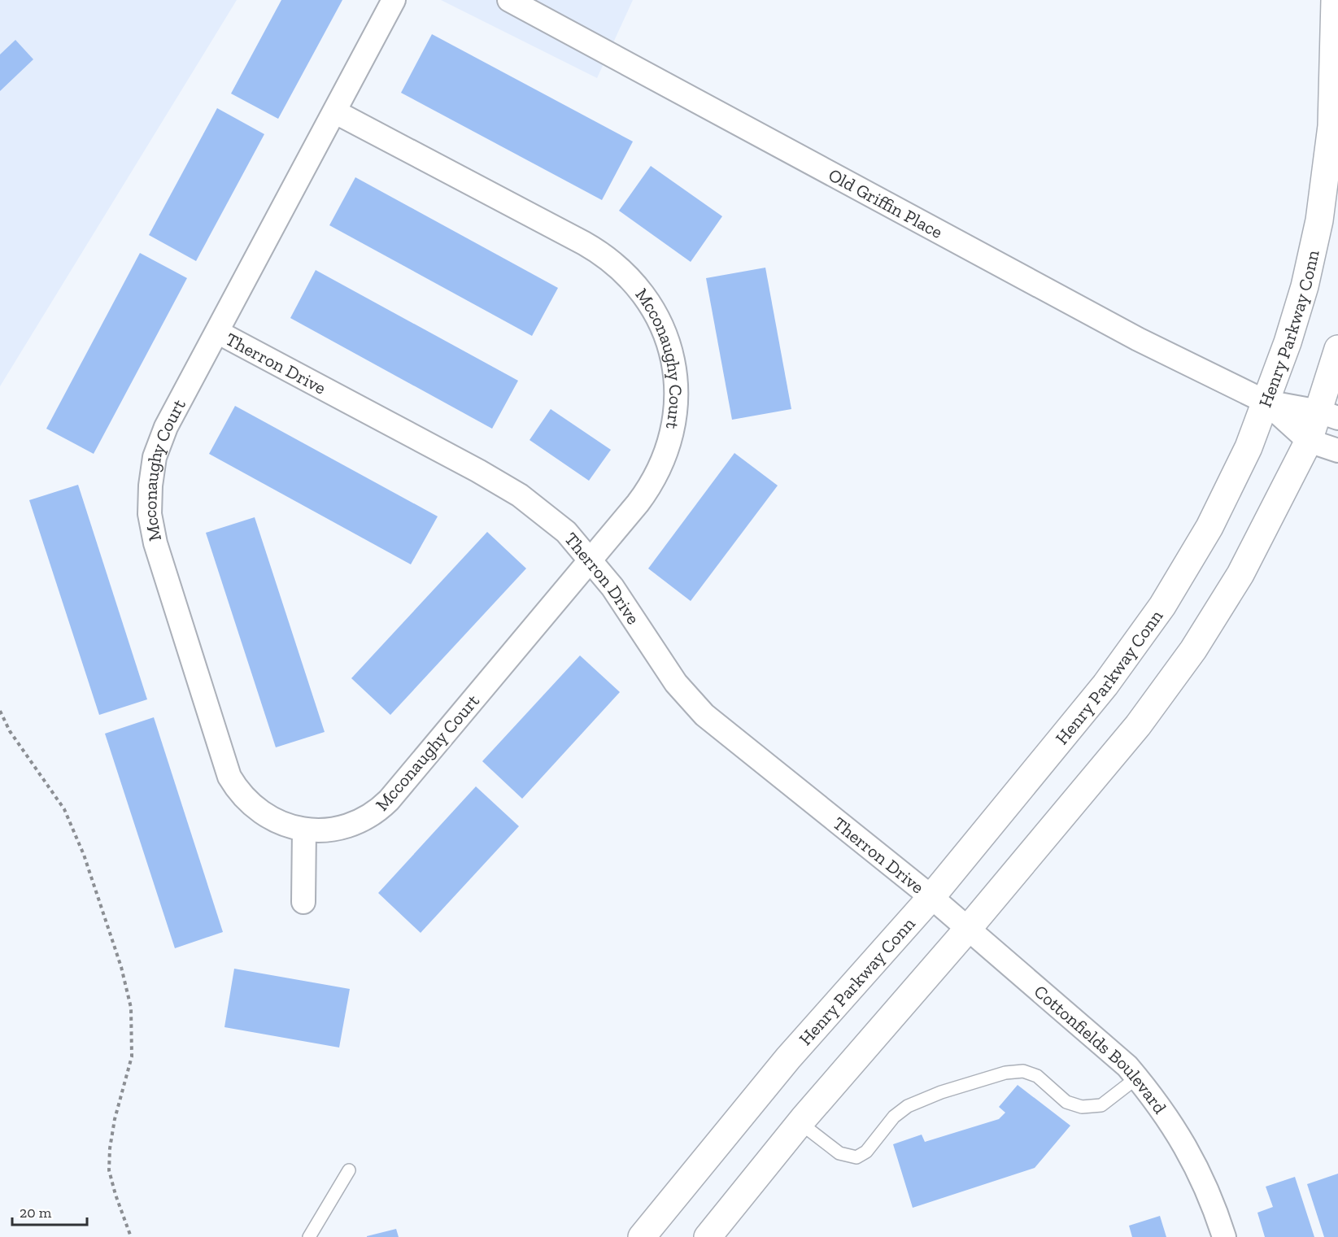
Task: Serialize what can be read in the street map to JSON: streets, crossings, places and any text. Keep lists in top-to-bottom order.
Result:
{
  "streets": {
    "street": [
      "Old Griffin Place",
      "Henry Parkway Conn",
      "Mcconaughy Court",
      "Therron Drive",
      "Cottonfields Boulevard"
    ]
  },
  "crossings": [
    ["Old Griffin Place", "Henry Parkway Conn"],
    ["Henry Parkway Conn", "Therron Drive"],
    ["Henry Parkway Conn", "Cottonfields Boulevard"],
    ["Mcconaughy Court", "Therron Drive"],
    ["Therron Drive", "Cottonfields Boulevard"]
  ],
  "scale_bar": "20 m"
}
